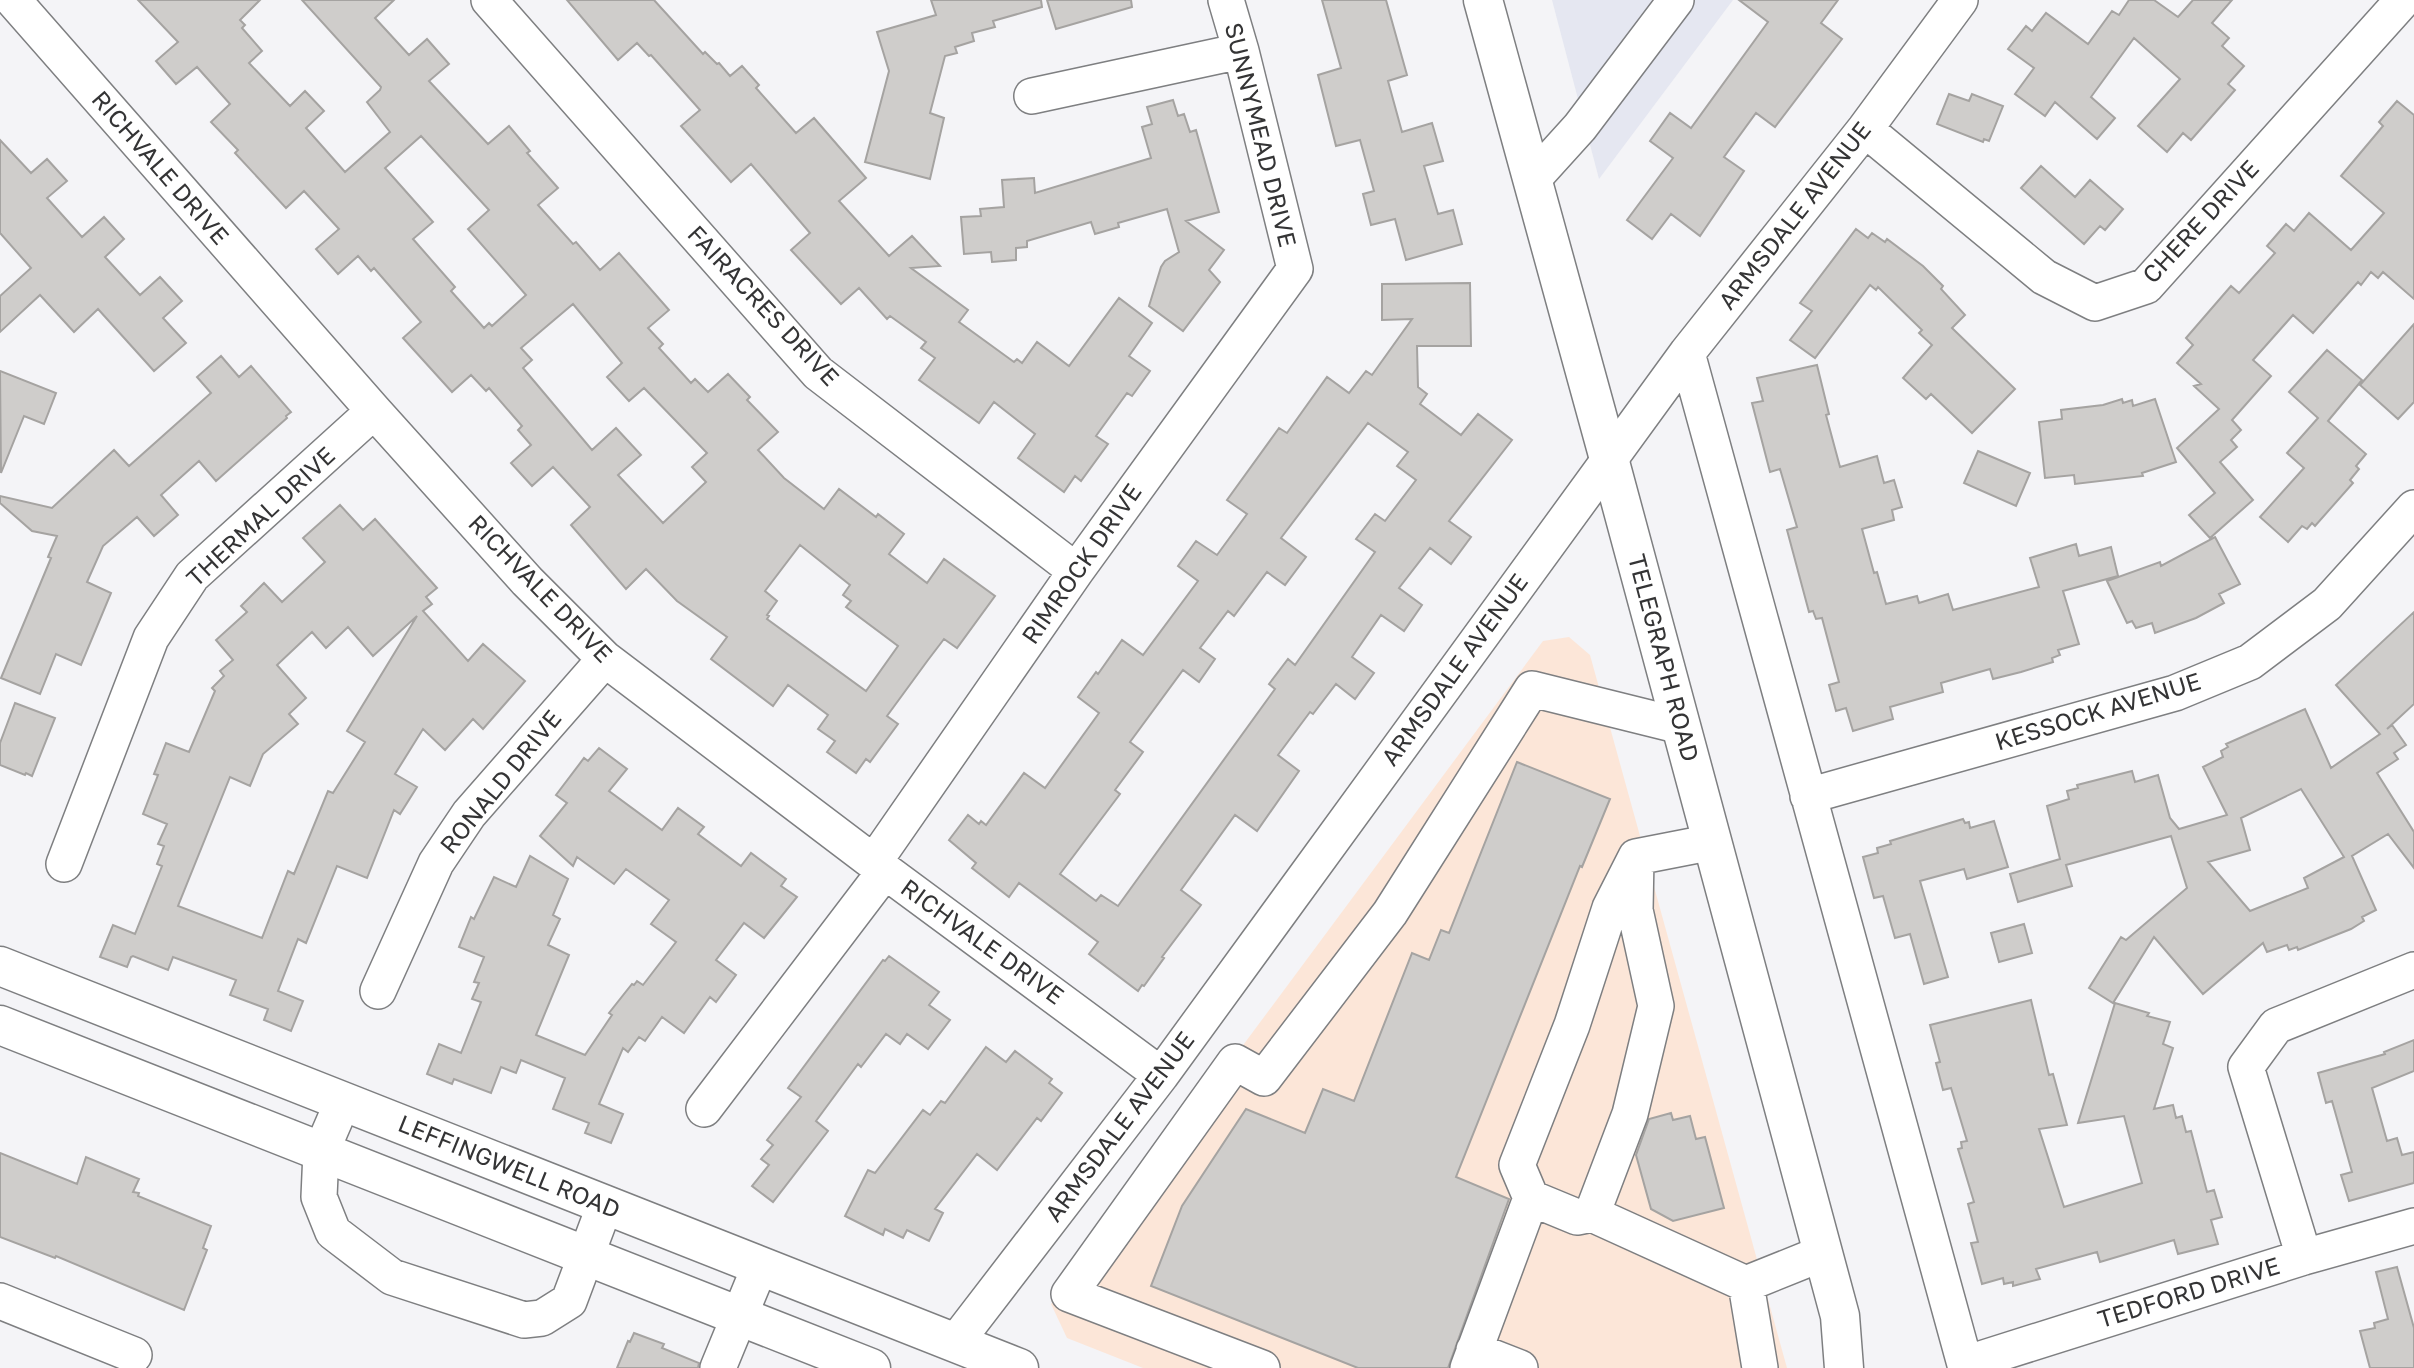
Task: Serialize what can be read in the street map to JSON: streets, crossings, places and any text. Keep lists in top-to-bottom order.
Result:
{
  "streets": {
    "main road": ["TELEGRAPH ROAD", "LEFFINGWELL ROAD"],
    "street": [
      "SUNNYMEAD DRIVE",
      "RICHVALE DRIVE",
      "ARMSDALE AVENUE",
      "CHERE DRIVE",
      "FAIRACRES DRIVE",
      "THERMAL DRIVE",
      "RIMROCK DRIVE",
      "KESSOCK AVENUE",
      "RONALD DRIVE",
      "TEDFORD DRIVE"
    ]
  },
  "crossings": [
    ["SUNNYMEAD DRIVE", "RIMROCK DRIVE"],
    ["RICHVALE DRIVE", "ARMSDALE AVENUE"],
    ["RICHVALE DRIVE", "THERMAL DRIVE"],
    ["RICHVALE DRIVE", "RIMROCK DRIVE"],
    ["RICHVALE DRIVE", "RONALD DRIVE"],
    ["ARMSDALE AVENUE", "CHERE DRIVE"],
    ["ARMSDALE AVENUE", "TELEGRAPH ROAD"],
    ["ARMSDALE AVENUE", "LEFFINGWELL ROAD"],
    ["FAIRACRES DRIVE", "RIMROCK DRIVE"]
  ]
}
